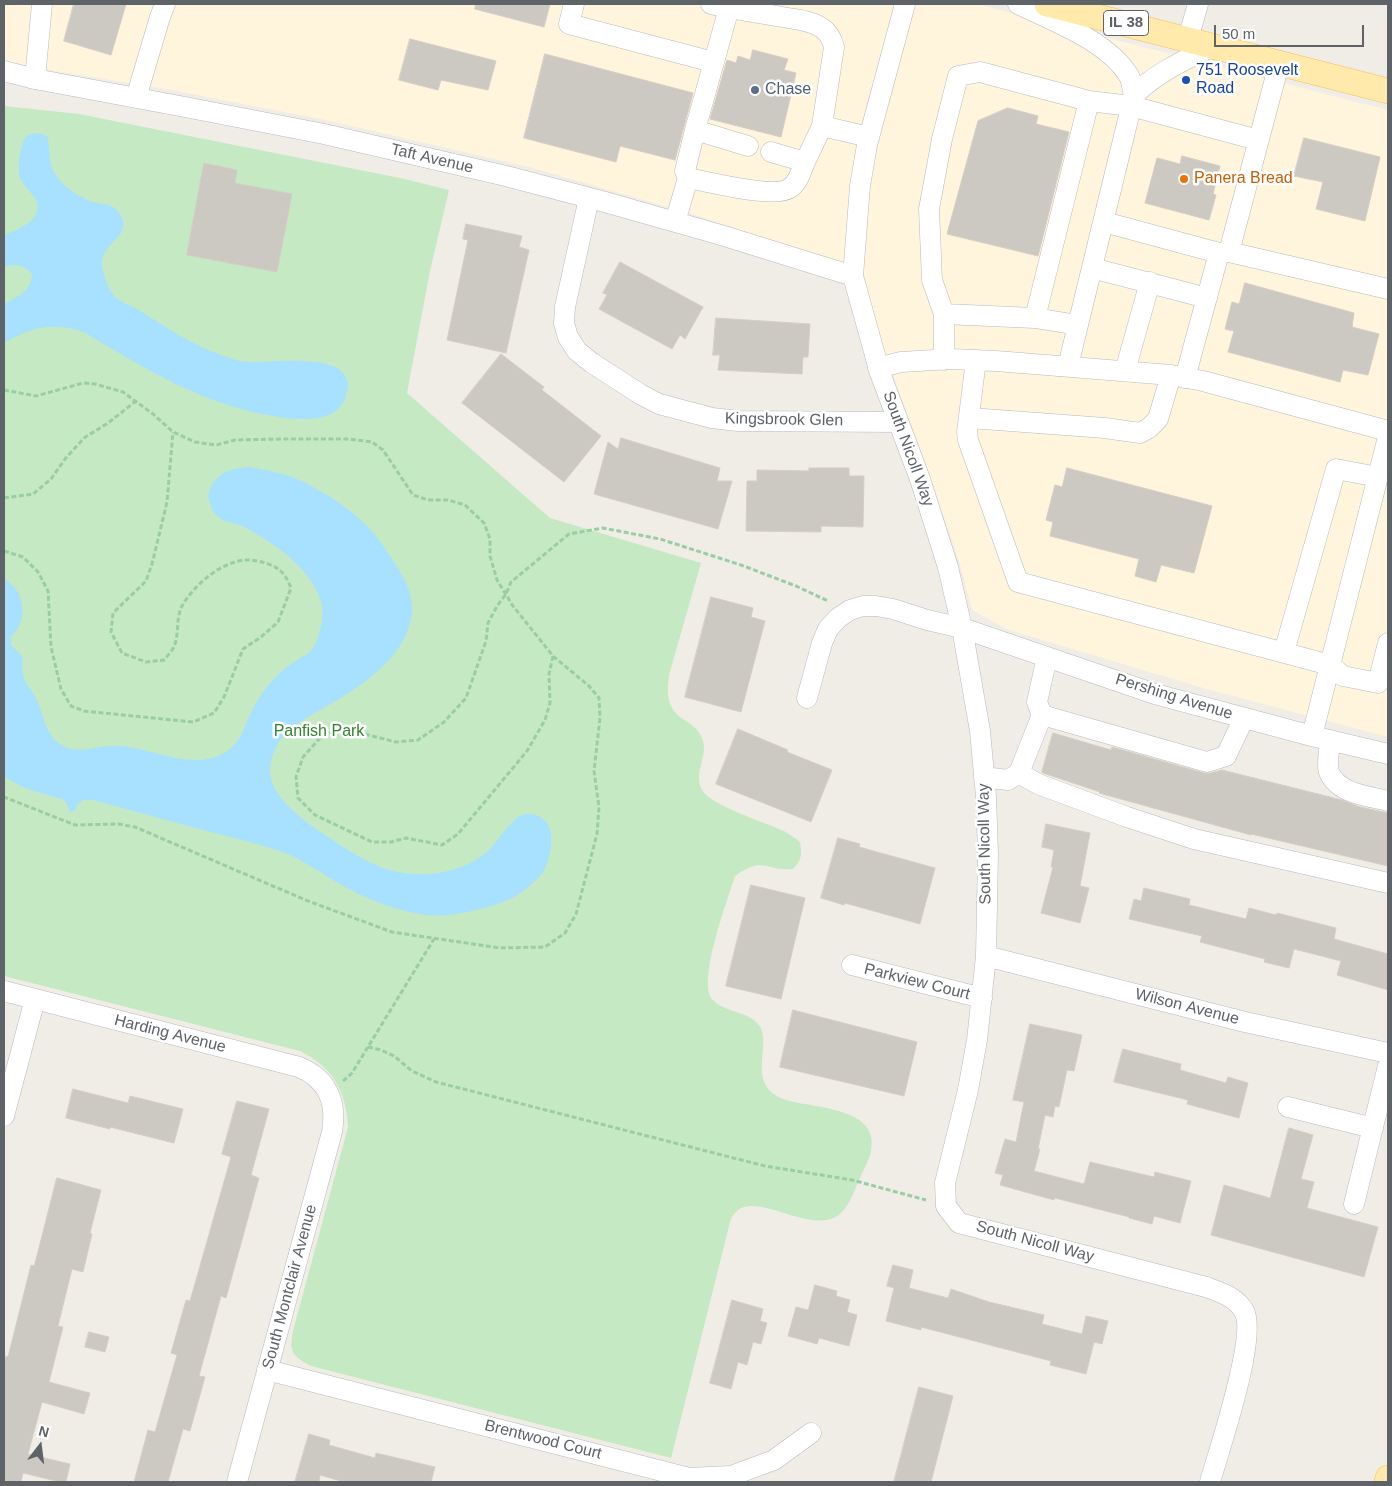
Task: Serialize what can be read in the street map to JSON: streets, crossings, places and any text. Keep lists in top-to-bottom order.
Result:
{
  "streets": {
    "main road": ["IL 38"],
    "street": [
      "Taft Avenue",
      "Kingsbrook Glen",
      "South Nicoll Way",
      "Pershing Avenue",
      "Parkview Court",
      "Wilson Avenue",
      "Harding Avenue",
      "South Montclair Avenue",
      "Brentwood Court"
    ]
  },
  "crossings": [
    ["Taft Avenue", "Kingsbrook Glen"],
    ["Taft Avenue", "South Nicoll Way"],
    ["Kingsbrook Glen", "South Nicoll Way"],
    ["South Nicoll Way", "Pershing Avenue"],
    ["South Nicoll Way", "Parkview Court"],
    ["South Nicoll Way", "Wilson Avenue"],
    ["Harding Avenue", "South Montclair Avenue"],
    ["South Montclair Avenue", "Brentwood Court"]
  ],
  "parks": ["Panfish Park"],
  "places": ["751 Roosevelt Road", "Chase", "Panera Bread"],
  "scale_bar": "50 m",
  "north": "top"
}
